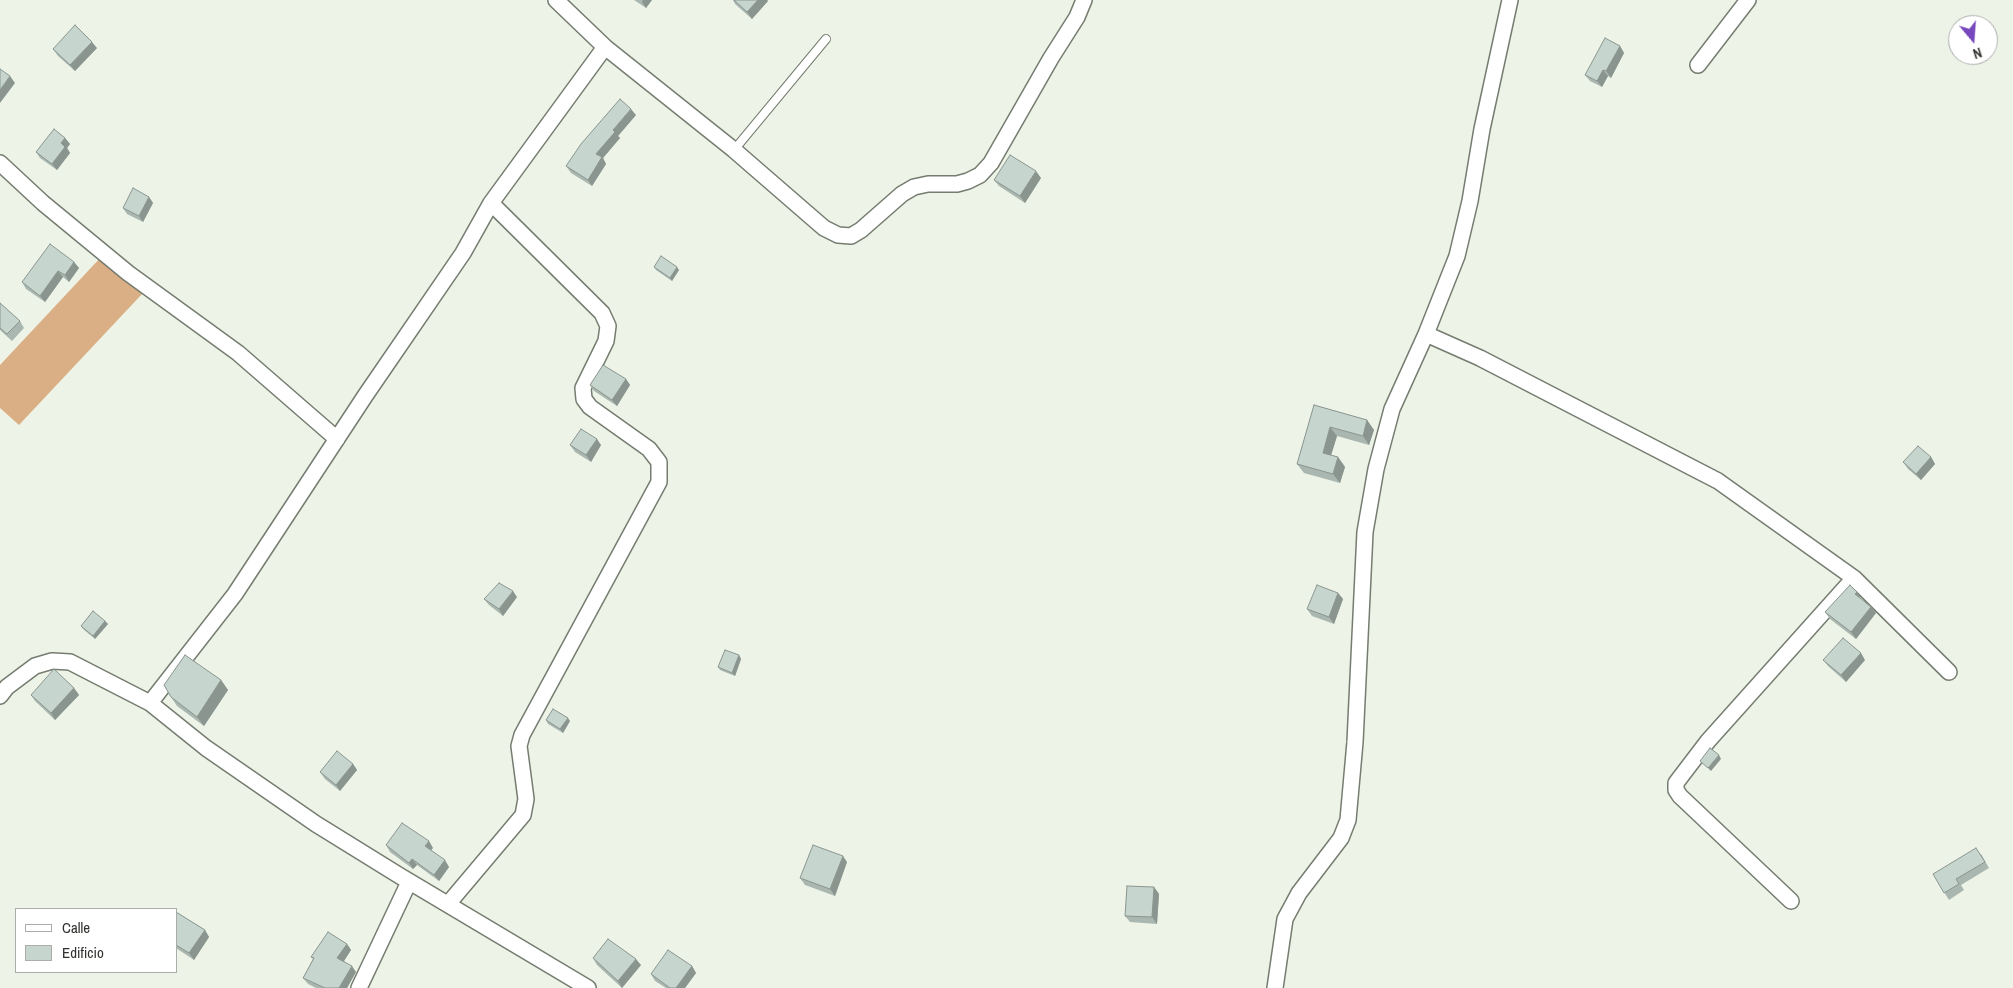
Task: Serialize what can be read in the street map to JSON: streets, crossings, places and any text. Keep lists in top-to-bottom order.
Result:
{
  "legend": ["Calle", "Edificio"],
  "north": "bottom"
}
